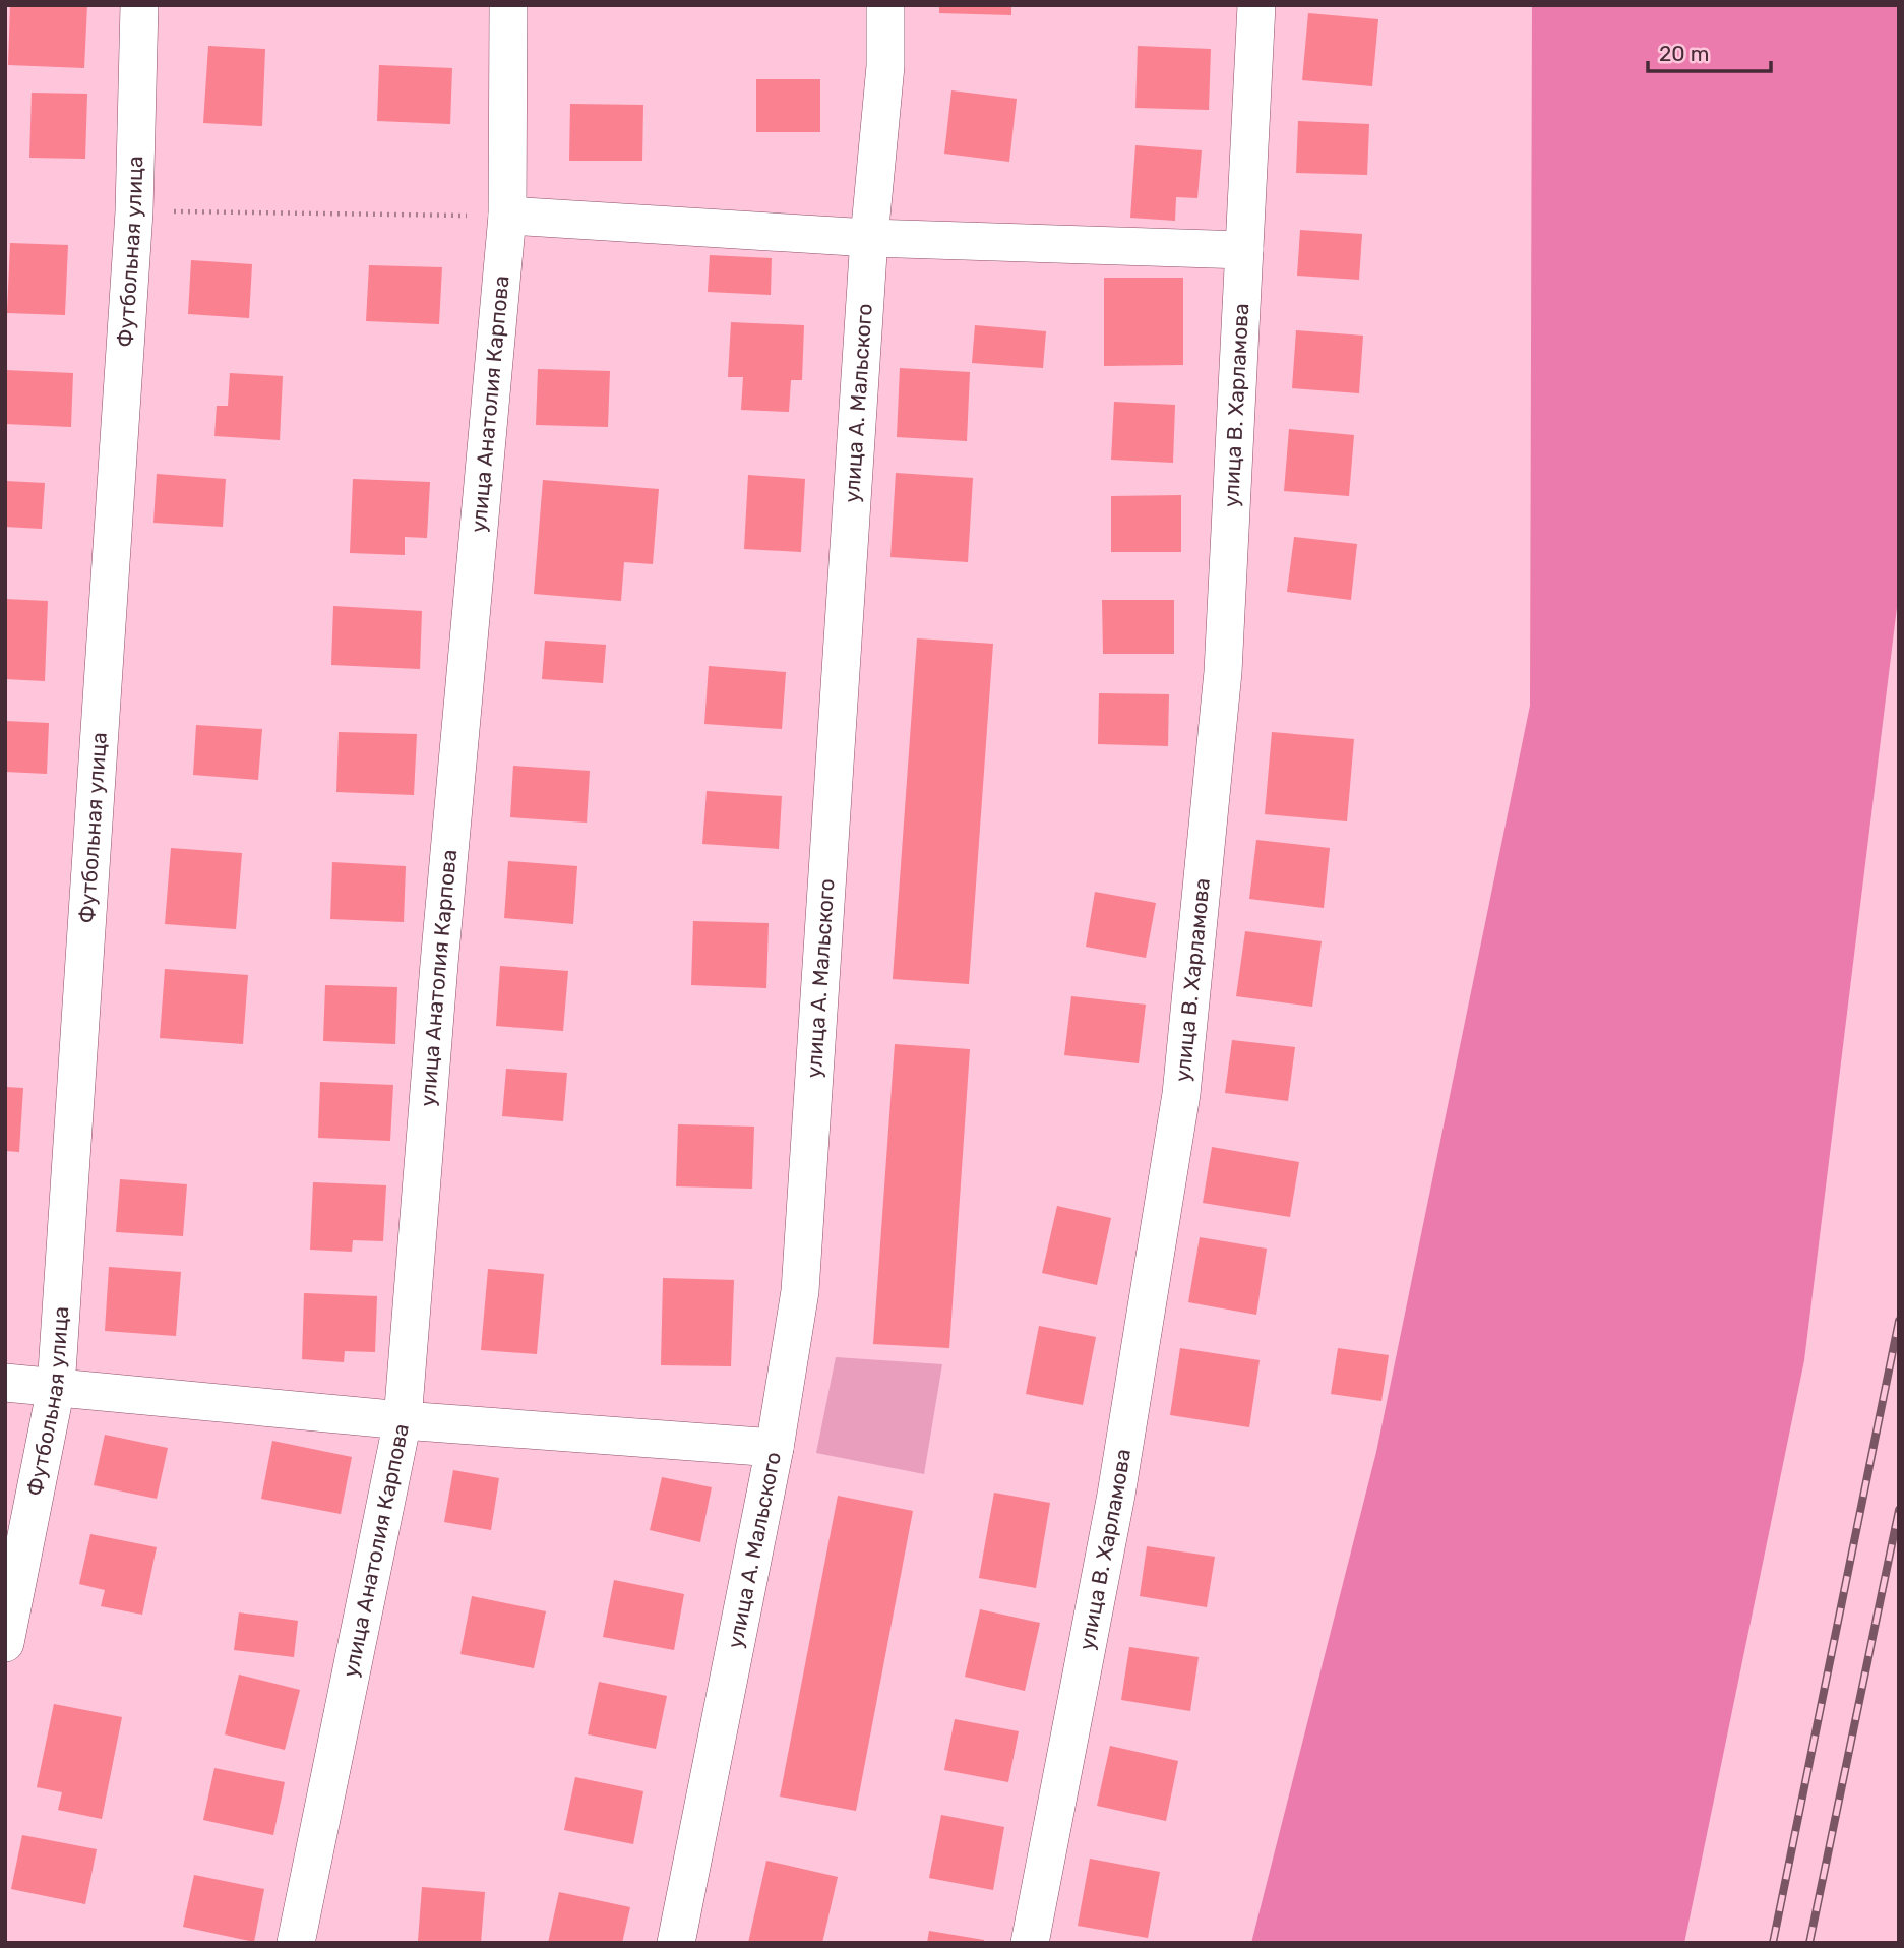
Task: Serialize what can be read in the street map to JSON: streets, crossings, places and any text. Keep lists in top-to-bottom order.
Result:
{
  "streets": {
    "street": [
      "Футбольная улица",
      "улица А. Мальского",
      "улица Анатолия Карпова",
      "улица В. Харламова"
    ]
  },
  "scale_bar": "20 m"
}
